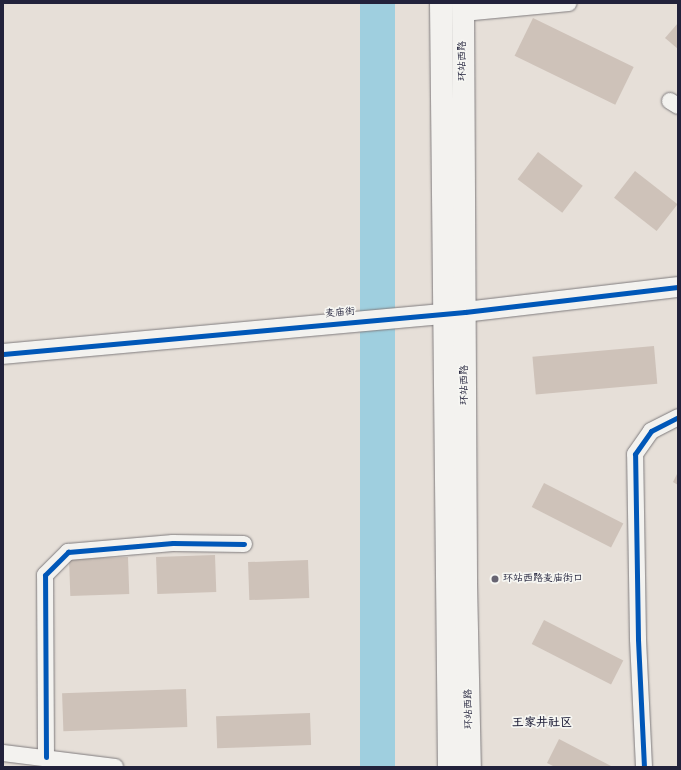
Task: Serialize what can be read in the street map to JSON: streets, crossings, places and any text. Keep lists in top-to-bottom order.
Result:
{
  "streets": {
    "main road": ["环站西路"],
    "street": ["麦庙街"]
  },
  "crossings": [
    ["环站西路", "麦庙街"]
  ],
  "districts": ["王家井社区"],
  "places": ["环站西路麦庙街口"]
}
